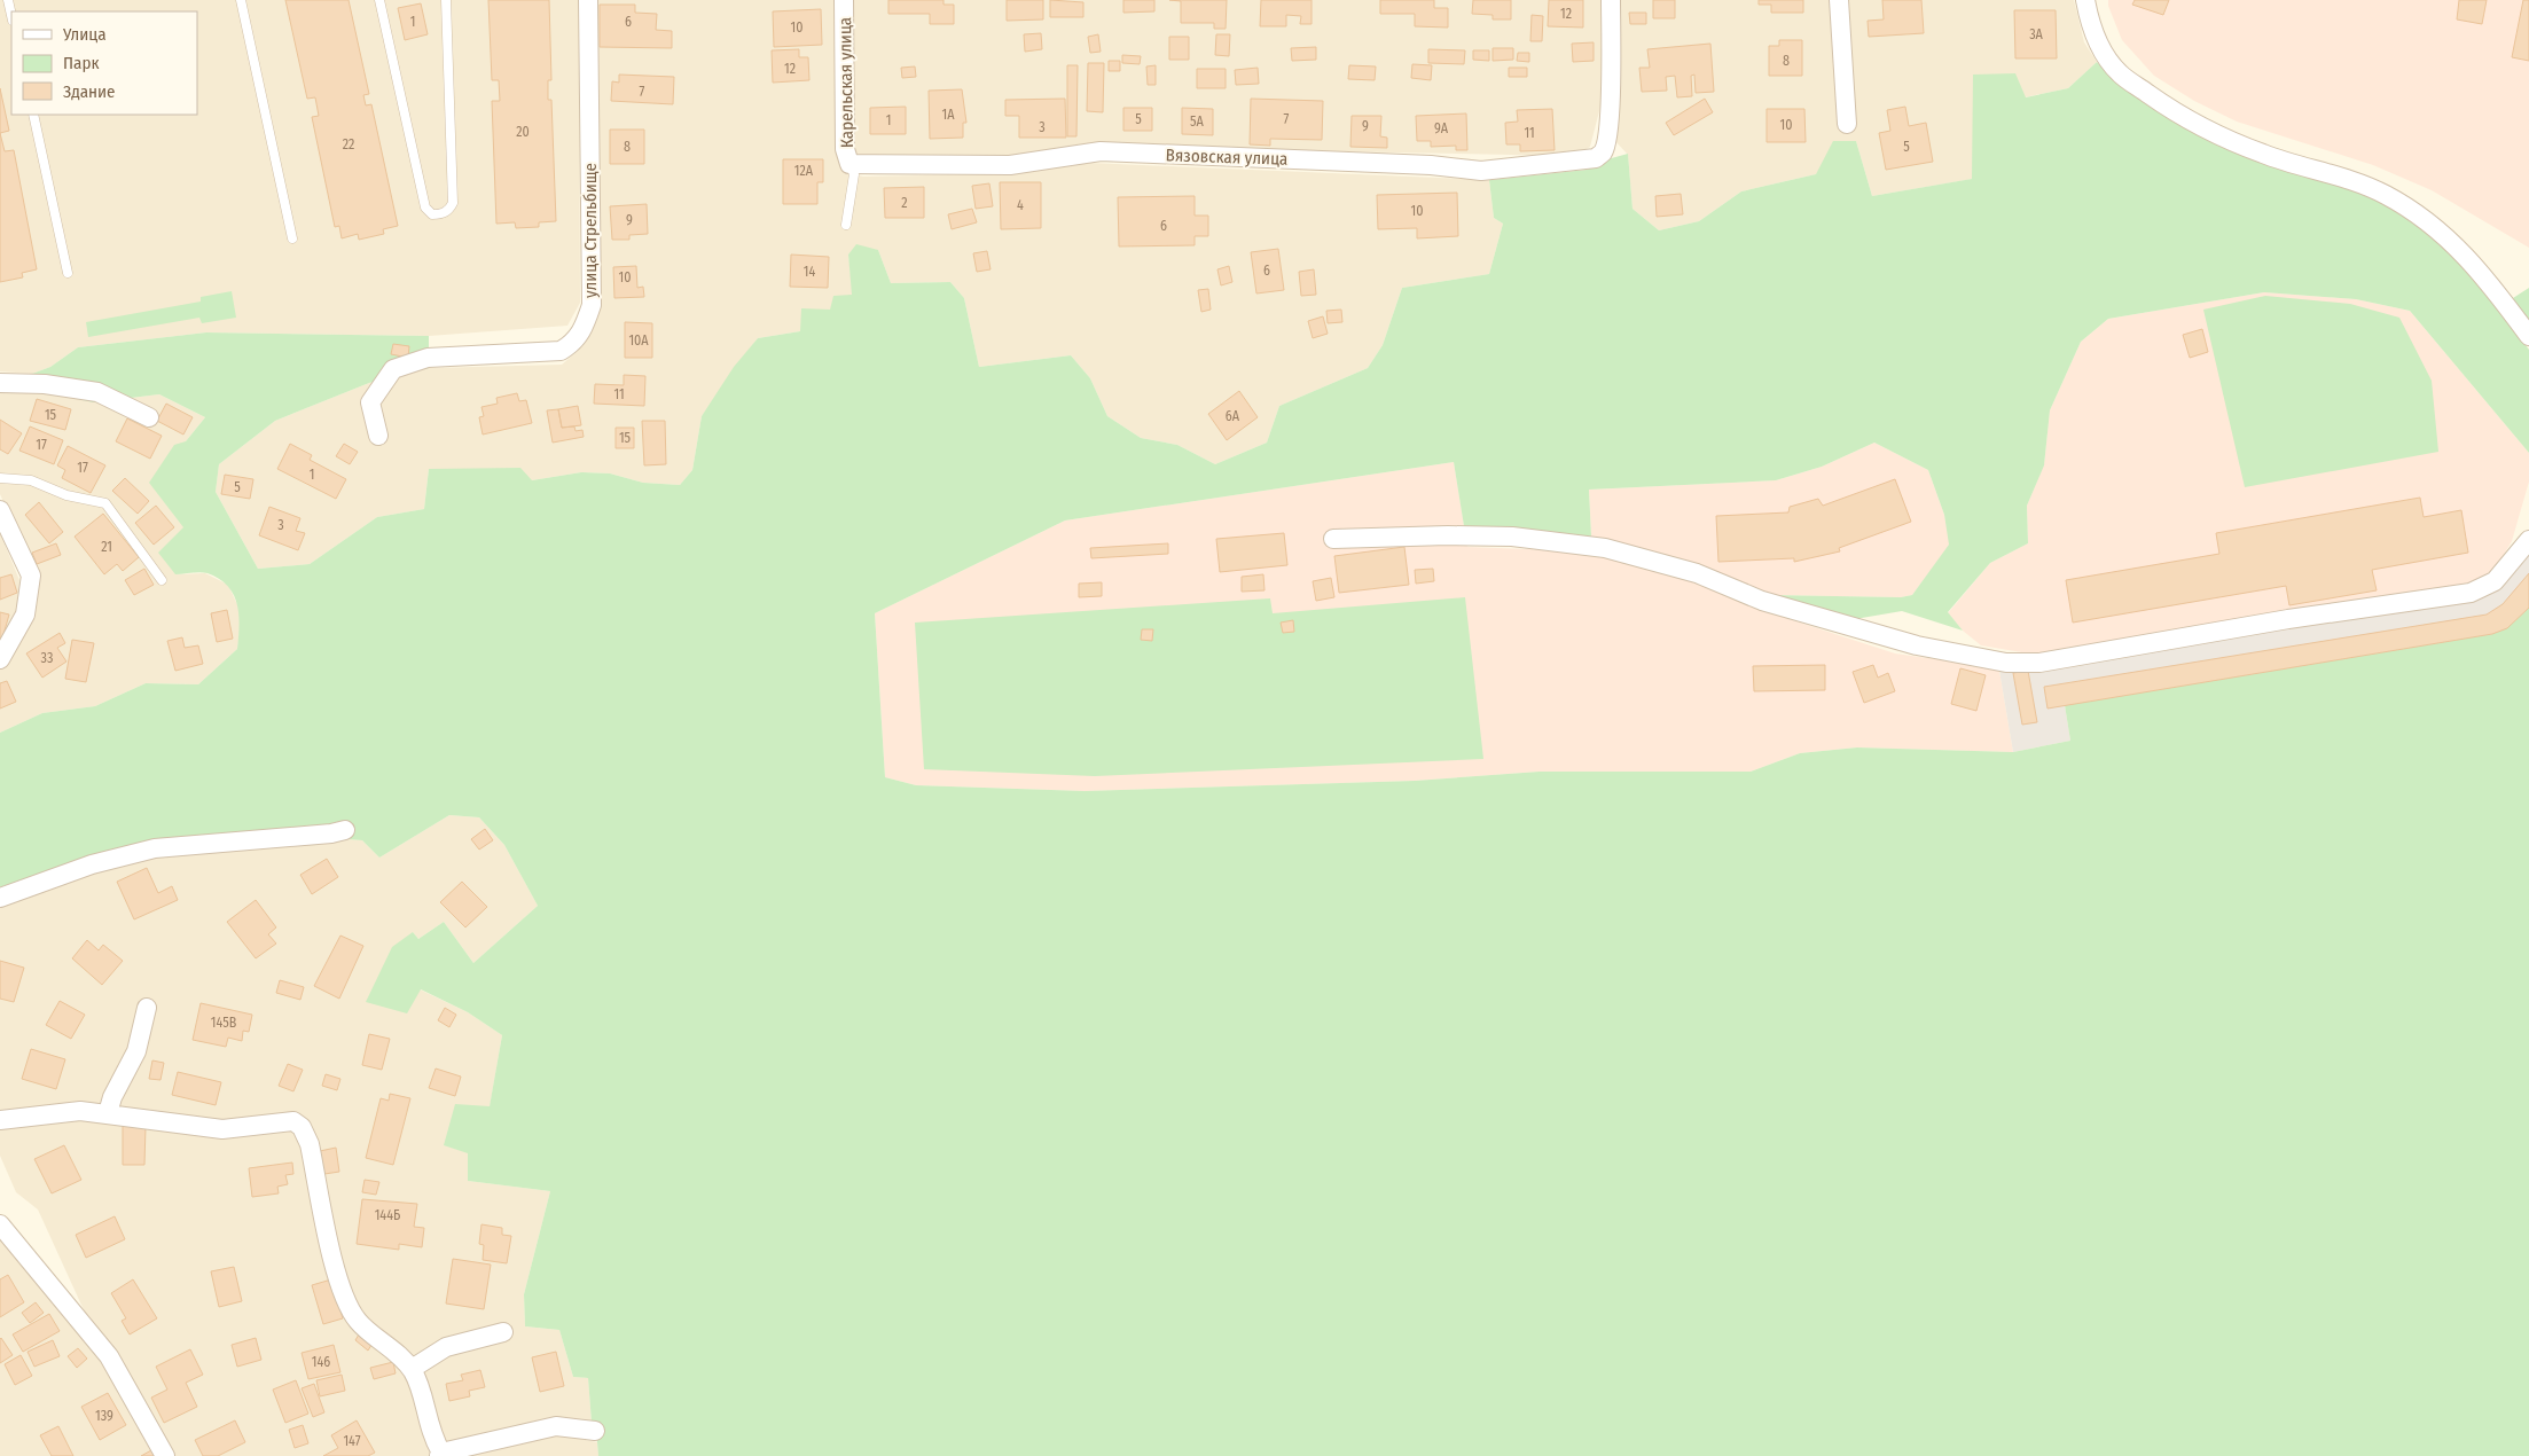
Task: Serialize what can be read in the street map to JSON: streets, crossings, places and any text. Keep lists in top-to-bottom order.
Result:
{
  "streets": {
    "street": ["Карельская улица", "Вязовская улица", "улица Стрельбище"]
  },
  "crossings": [
    ["Карельская улица", "Вязовская улица"]
  ],
  "house_numbers": [
    "12",
    "1",
    "6",
    "10",
    "3А",
    "8",
    "12",
    "7",
    "1А",
    "5",
    "7",
    "1",
    "5А",
    "10",
    "9",
    "3",
    "9А",
    "20",
    "11",
    "22",
    "8",
    "5",
    "12А",
    "2",
    "4",
    "10",
    "9",
    "6",
    "6",
    "14",
    "10",
    "10А",
    "11",
    "15",
    "6А",
    "15",
    "17",
    "17",
    "1",
    "5",
    "3",
    "21",
    "33",
    "145В",
    "144Б",
    "146",
    "139",
    "147"
  ],
  "legend": ["Улица", "Парк", "Здание"]
}
